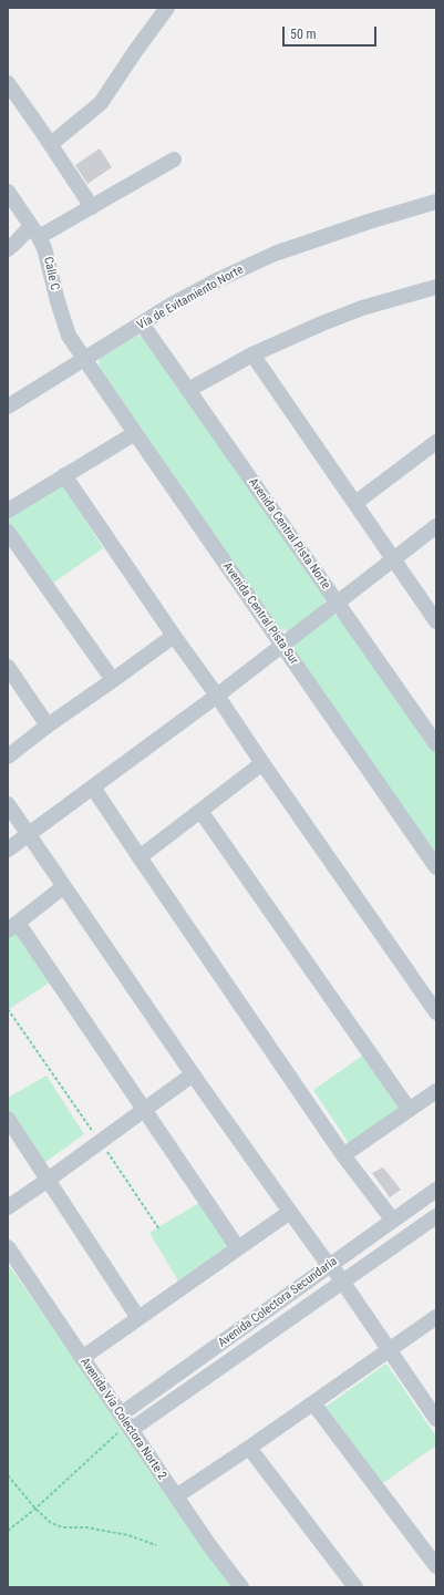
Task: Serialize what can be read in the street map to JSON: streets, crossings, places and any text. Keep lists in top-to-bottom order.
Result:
{
  "streets": {
    "street": [
      "Calle C",
      "Vía de Evitamiento Norte",
      "Avenida Central Pista Norte",
      "Avenida Central Pista Sur",
      "Avenida Colectora Secundaria",
      "Avenida Vía Colectora Norte 2"
    ]
  },
  "crossings": [
    ["Calle C", "Vía de Evitamiento Norte"],
    ["Calle C", "Avenida Central Pista Sur"],
    ["Vía de Evitamiento Norte", "Avenida Central Pista Norte"],
    ["Vía de Evitamiento Norte", "Avenida Central Pista Sur"],
    ["Avenida Colectora Secundaria", "Avenida Vía Colectora Norte 2"]
  ],
  "scale_bar": "50 m"
}
